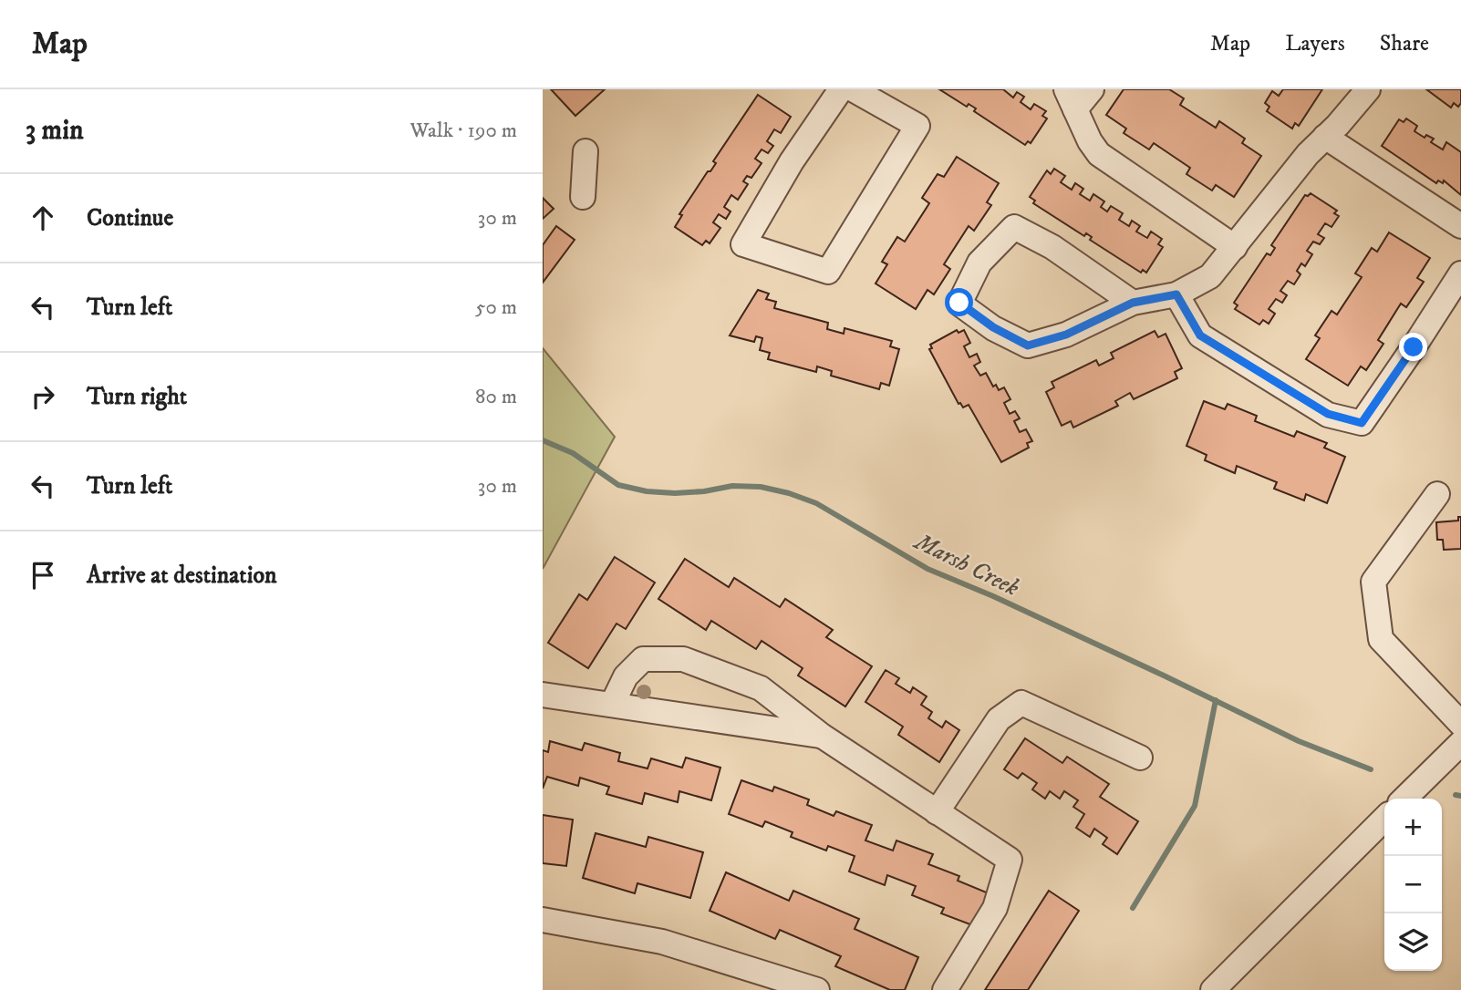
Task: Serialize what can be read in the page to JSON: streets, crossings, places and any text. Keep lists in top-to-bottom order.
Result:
{
  "water": ["Marsh Creek"],
  "page": {
    "header": "Map",
    "nav": ["Map", "Layers", "Share"],
    "heading": ["3 min", "Walk · 190 m"],
    "list": [
      ["Continue", "30 m"],
      ["Turn left", "50 m"],
      ["Turn right", "80 m"],
      ["Turn left", "30 m"],
      "Arrive at destination"
    ],
    "map_buttons": ["+", "−"]
  }
}
